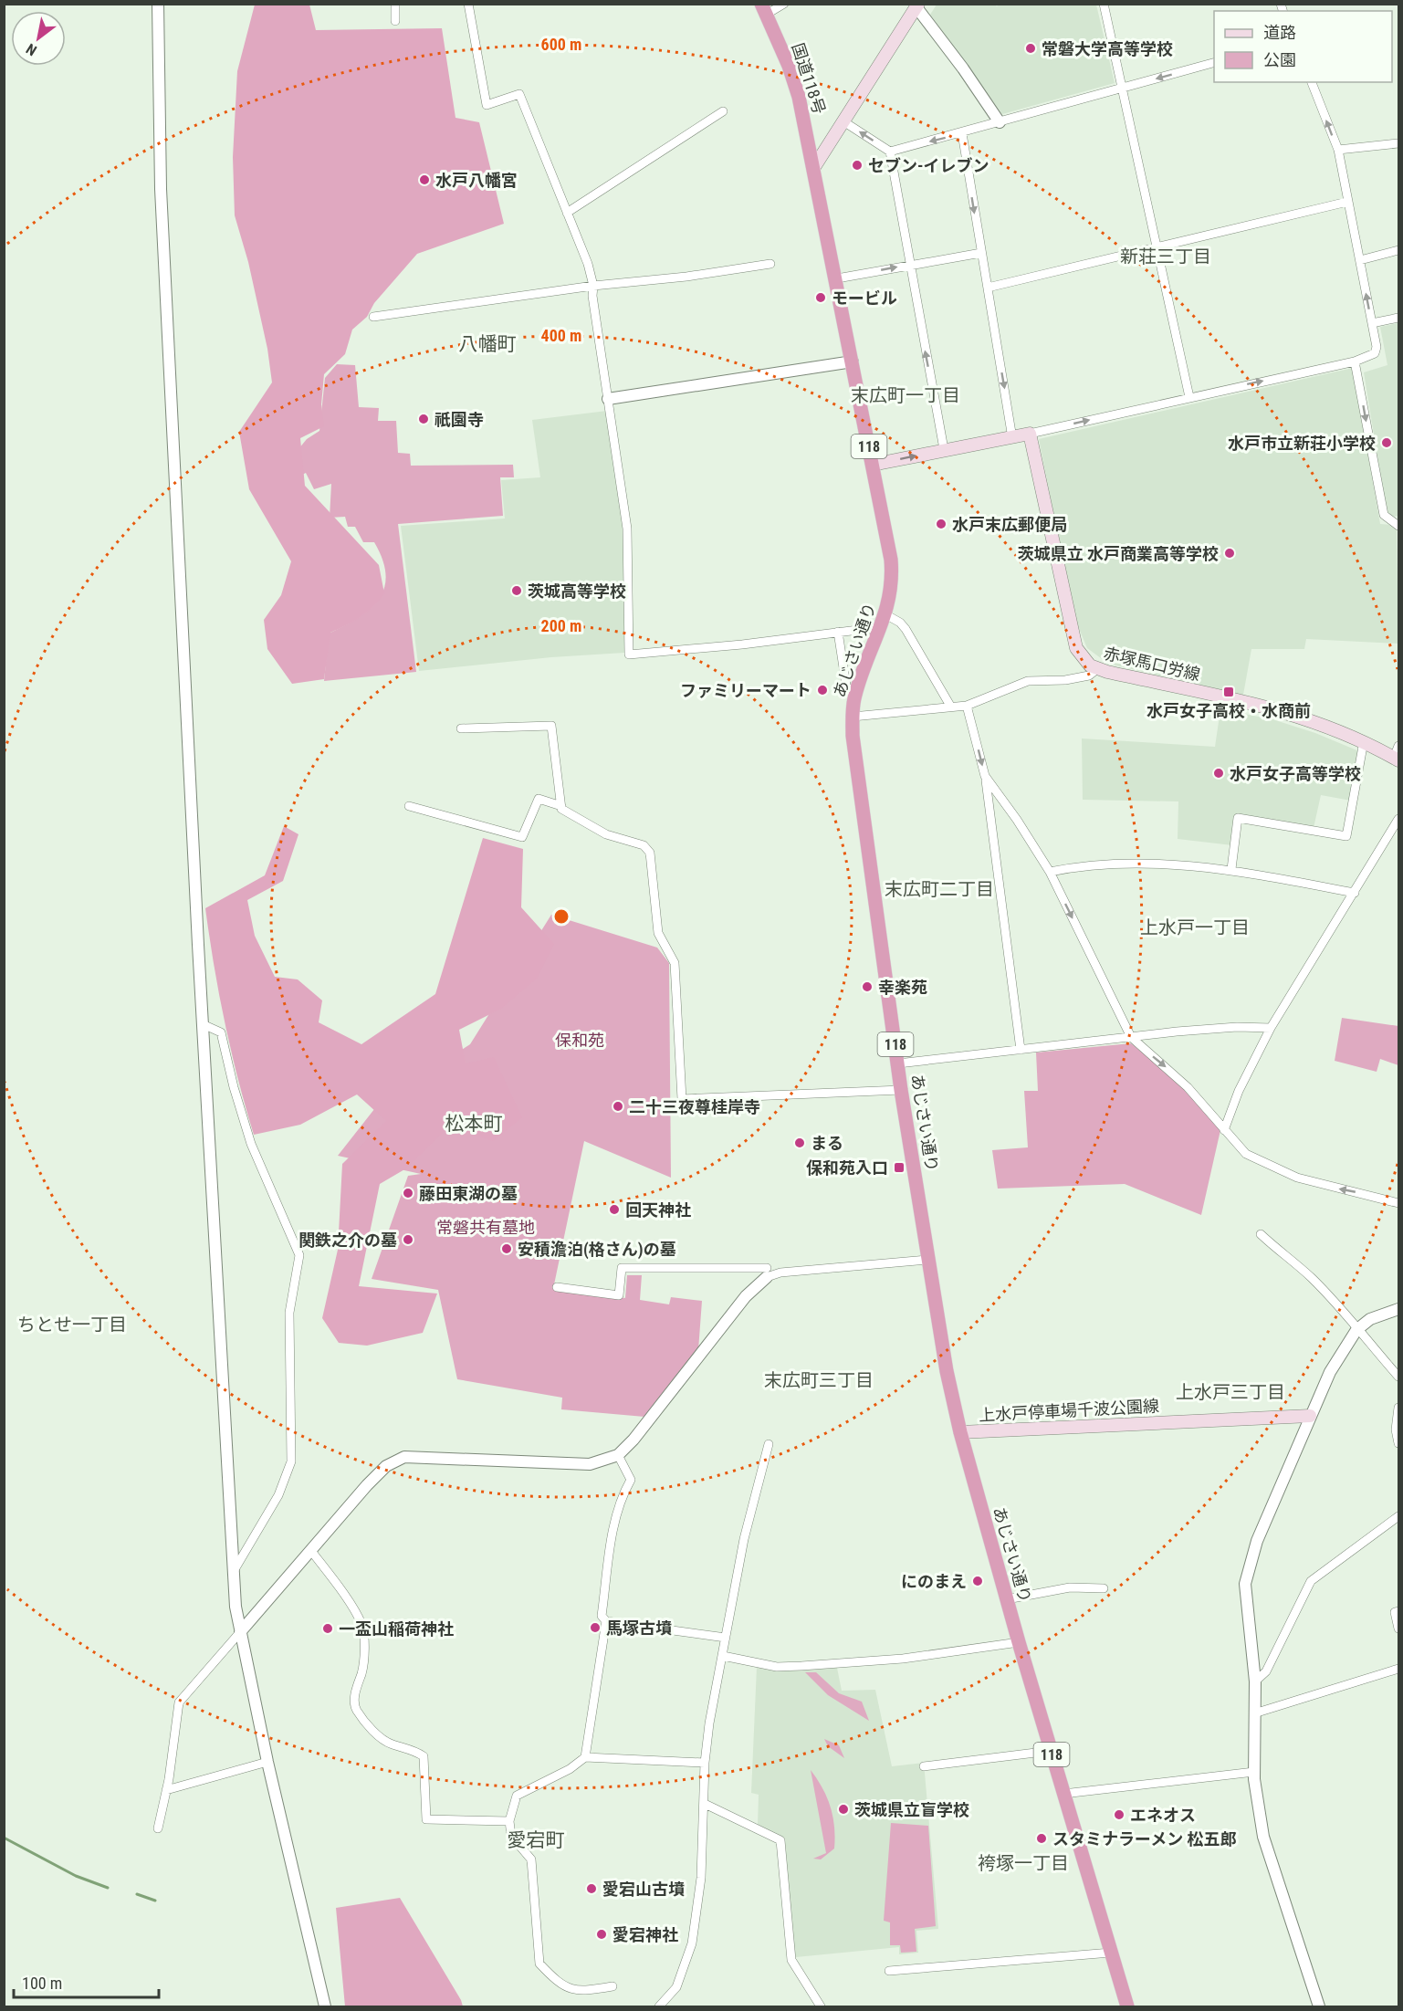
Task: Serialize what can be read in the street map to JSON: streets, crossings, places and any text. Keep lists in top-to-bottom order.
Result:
{
  "streets": {
    "highway": ["国道118号", "118", "あじさい通り"],
    "main road": ["赤塚馬口労線", "上水戸停車場千波公園線"]
  },
  "crossings": [
    ["国道118号", "あじさい通り"],
    ["あじさい通り", "上水戸停車場千波公園線"]
  ],
  "districts": [
    "新荘三丁目",
    "八幡町",
    "末広町一丁目",
    "末広町二丁目",
    "上水戸一丁目",
    "松本町",
    "ちとせ一丁目",
    "末広町三丁目",
    "上水戸三丁目",
    "愛宕町",
    "袴塚一丁目"
  ],
  "parks": ["保和苑", "常磐共有墓地"],
  "places": {
    "other": [
      "常磐大学高等学校",
      "セブン-イレブン",
      "水戸八幡宮",
      "モービル",
      "祇園寺",
      "水戸市立新荘小学校",
      "水戸末広郵便局",
      "茨城県立 水戸商業高等学校",
      "茨城高等学校",
      "ファミリーマート",
      "水戸女子高等学校",
      "幸楽苑",
      "二十三夜尊桂岸寺",
      "まる",
      "藤田東湖の墓",
      "回天神社",
      "関鉄之介の墓",
      "安積澹泊(格さん)の墓",
      "にのまえ",
      "馬塚古墳",
      "一盃山稲荷神社",
      "茨城県立盲学校",
      "エネオス",
      "スタミナラーメン 松五郎",
      "愛宕山古墳",
      "愛宕神社"
    ],
    "transit": ["水戸女子高校・水商前", "保和苑入口"]
  },
  "legend": ["道路", "公園"],
  "scale_bar": "100 m",
  "north": "bottom left",
  "rings": ["600 m", "400 m", "200 m"]
}
